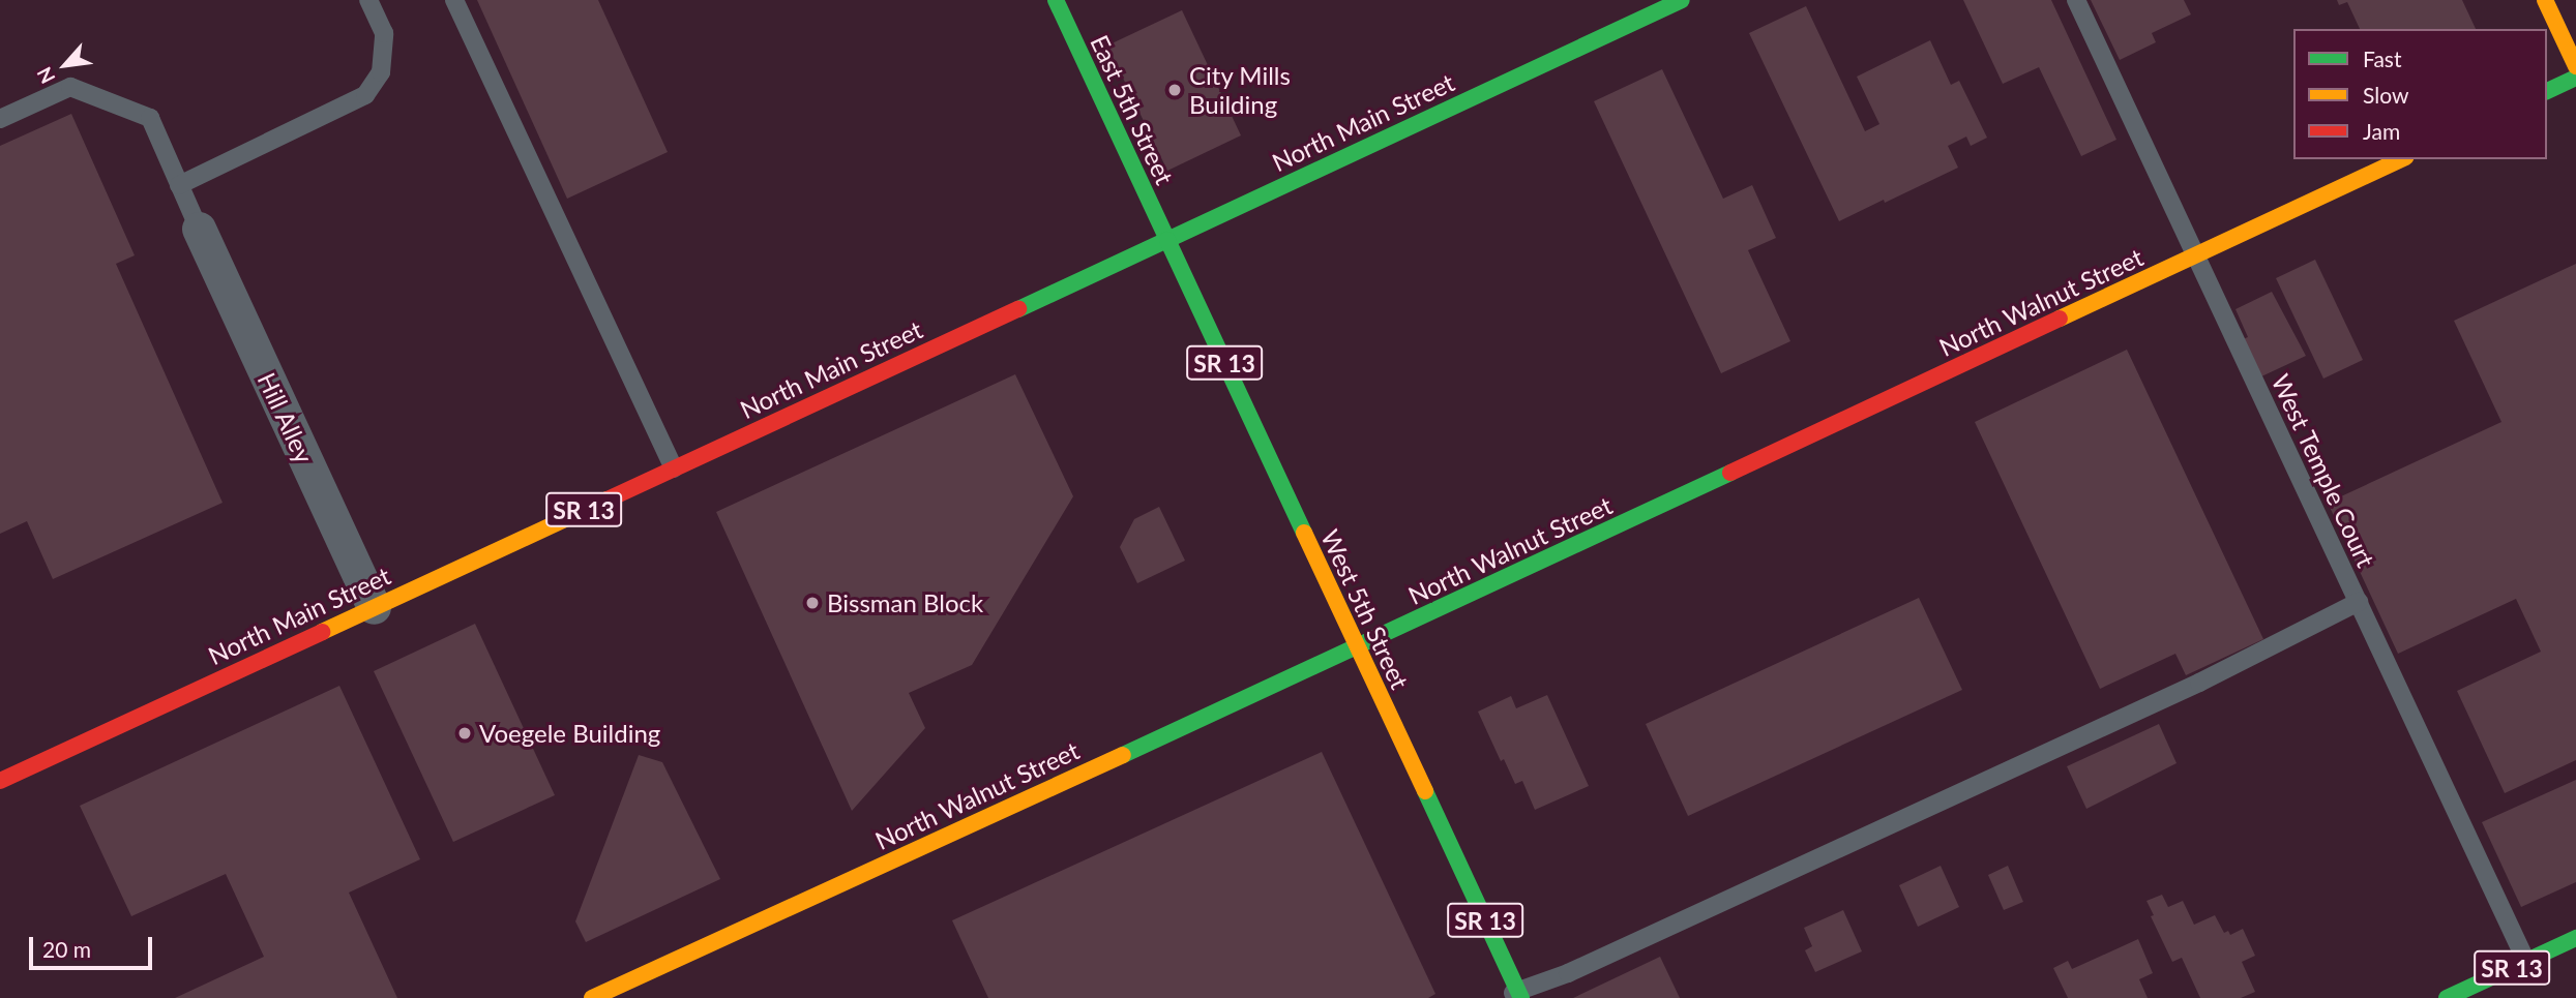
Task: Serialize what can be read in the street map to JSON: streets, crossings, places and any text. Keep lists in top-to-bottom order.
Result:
{
  "streets": {
    "main road": [
      "East 5th Street",
      "North Main Street",
      "North Walnut Street",
      "SR 13",
      "West 5th Street"
    ],
    "street": ["Hill Alley"],
    "lane": ["West Temple Court"]
  },
  "crossings": [
    ["East 5th Street", "North Main Street"],
    ["East 5th Street", "West 5th Street"],
    ["North Main Street", "Hill Alley"],
    ["North Main Street", "West 5th Street"],
    ["North Walnut Street", "West Temple Court"],
    ["North Walnut Street", "West 5th Street"],
    ["SR 13", "West Temple Court"]
  ],
  "places": ["City Mills Building", "Bissman Block", "Voegele Building"],
  "legend": ["Fast", "Slow", "Jam"],
  "scale_bar": "20 m",
  "north": "bottom left"
}
